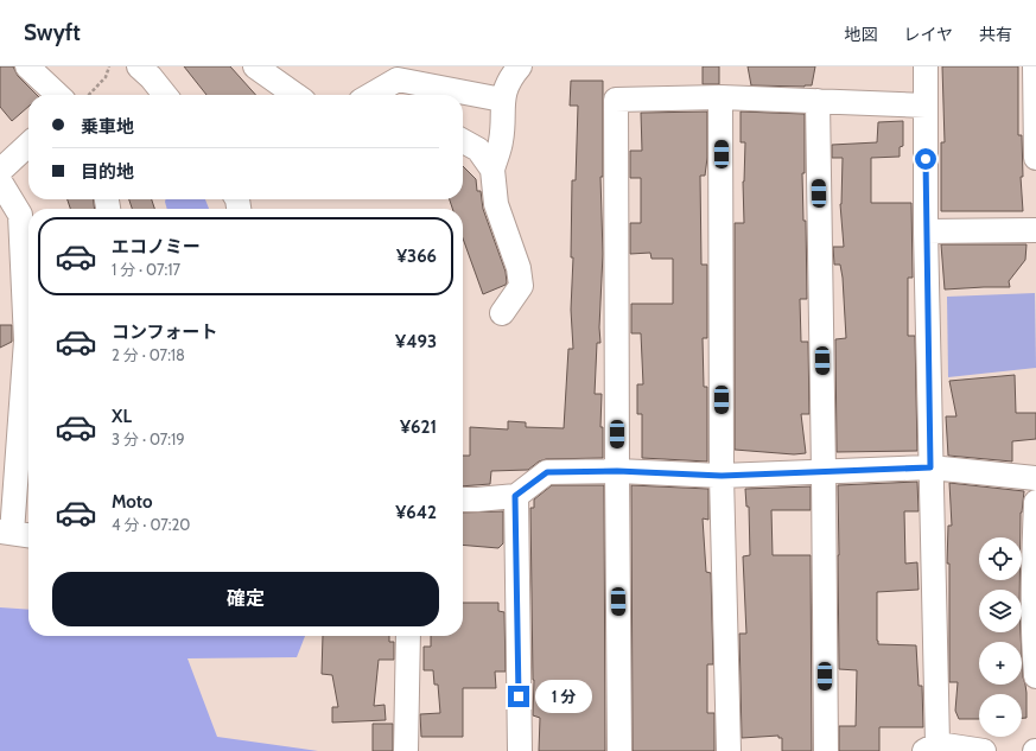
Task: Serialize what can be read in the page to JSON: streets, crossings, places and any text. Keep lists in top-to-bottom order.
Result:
{
  "page": {
    "header": "Swyft",
    "nav": ["地図", "レイヤ", "共有"],
    "banner": ["乗車地", "目的地"],
    "list": [
      {
        "name": "エコノミー",
        "note": "1 分 · 07:17",
        "value": "¥366"
      },
      {
        "name": "コンフォート",
        "note": "2 分 · 07:18",
        "value": "¥493"
      },
      {
        "name": "XL",
        "note": "3 分 · 07:19",
        "value": "¥621"
      },
      {
        "name": "Moto",
        "note": "4 分 · 07:20",
        "value": "¥642"
      }
    ],
    "map_buttons": ["+", "−"],
    "buttons": "確定",
    "bubble": "1 分"
  }
}
